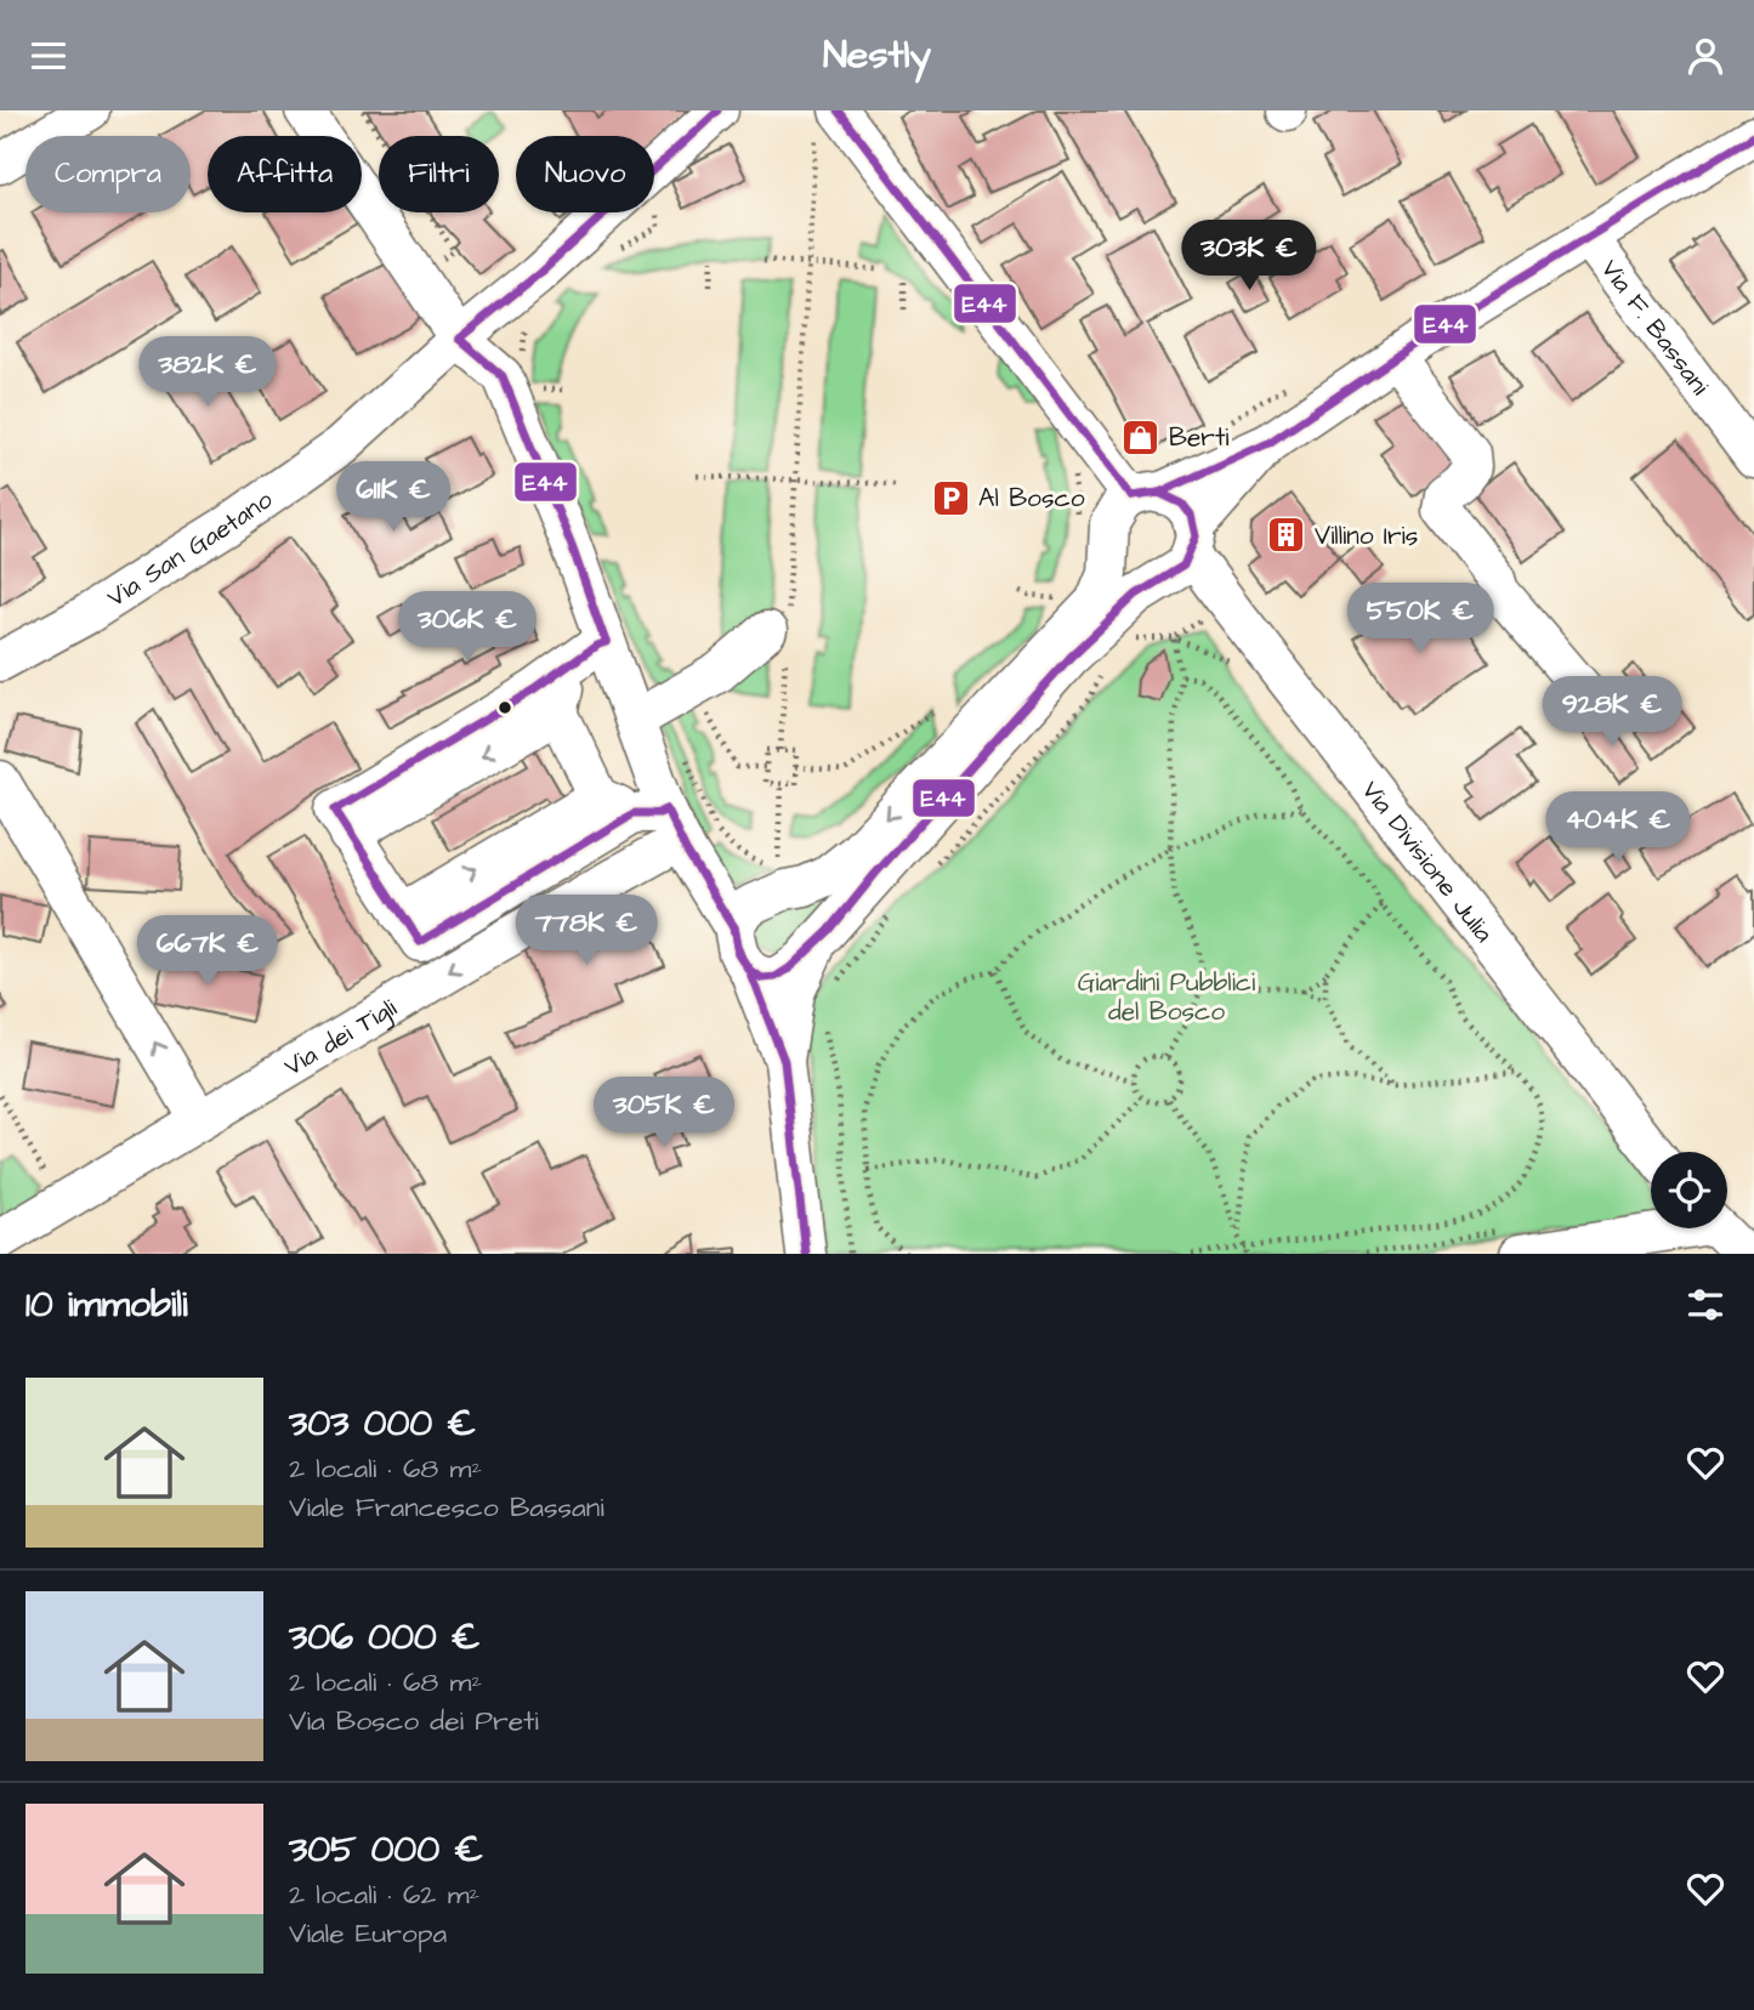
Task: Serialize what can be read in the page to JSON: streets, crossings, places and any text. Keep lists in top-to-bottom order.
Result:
{
  "streets": {
    "street": [
      "Via F. Bassani",
      "Via San Gaetano",
      "Via Divisione Julia",
      "Via dei Tigli"
    ]
  },
  "parks": ["Giardini Pubblici del Bosco"],
  "places": {
    "shop": ["Berti"],
    "parking": ["Al Bosco"],
    "building": ["Villino Iris"]
  },
  "lines": ["transit line E44"],
  "page": {
    "header": "Nestly",
    "chip": [
      "Compra",
      "Affitta",
      "Filtri",
      "Nuovo"
    ],
    "price": [
      "303K €",
      "382K €",
      "611K €",
      "550K €",
      "306K €",
      "928K €",
      "404K €",
      "778K €",
      "667K €",
      "305K €"
    ],
    "heading": "10 immobili",
    "list": [
      {
        "name": "303 000 €",
        "note": "2 locali · 68 m² · Viale Francesco Bassani"
      },
      {
        "name": "306 000 €",
        "note": "2 locali · 68 m² · Via Bosco dei Preti"
      },
      {
        "name": "305 000 €",
        "note": "2 locali · 62 m² · Viale Europa"
      }
    ]
  }
}
